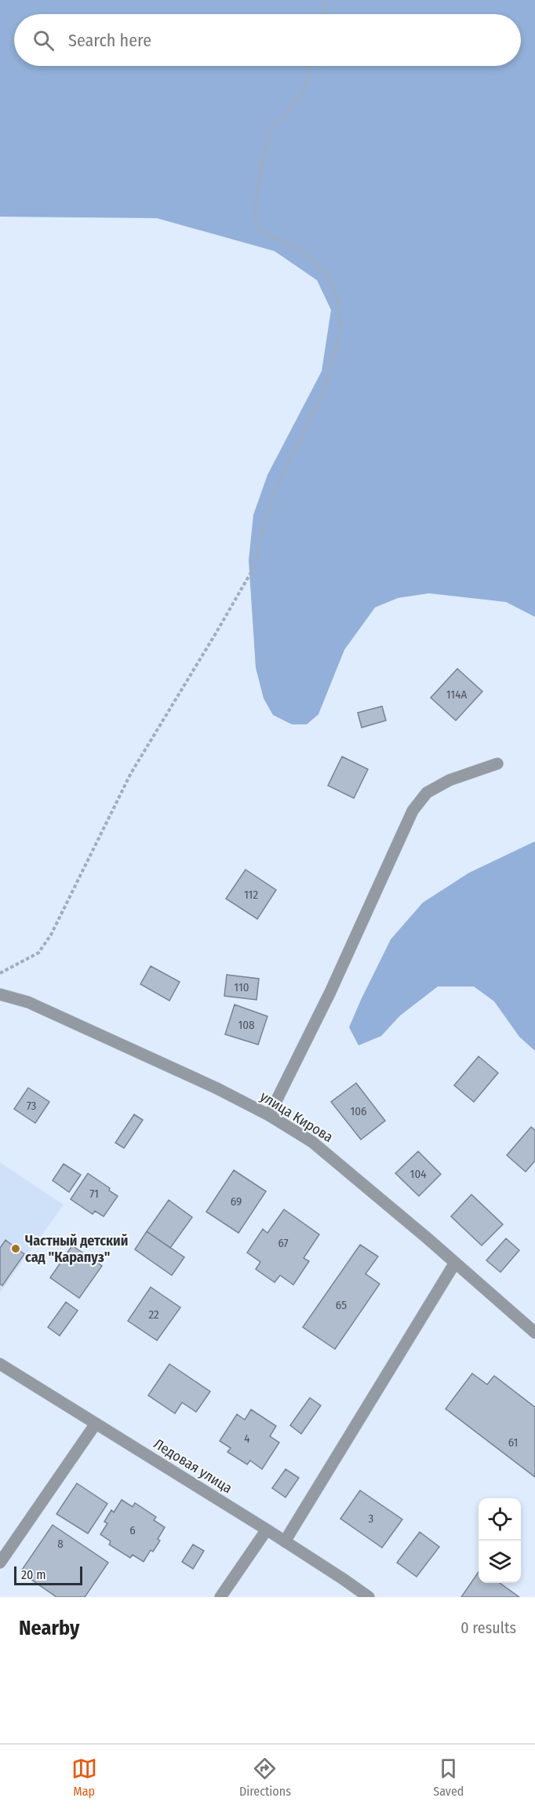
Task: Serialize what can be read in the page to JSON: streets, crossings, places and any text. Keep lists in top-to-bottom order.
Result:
{
  "streets": {
    "street": ["улица Кирова", "Ледовая улица"]
  },
  "places": ["Частный детский сад \"Карапуз\""],
  "house_numbers": [
    "114А",
    "112",
    "110",
    "108",
    "73",
    "106",
    "104",
    "71",
    "69",
    "67",
    "65",
    "22",
    "4",
    "61",
    "3",
    "6",
    "8"
  ],
  "scale_bar": "20 m",
  "page": {
    "search": "Search here",
    "scale": "20 m",
    "heading": ["Nearby", "0 results"],
    "nav": ["Map", "Directions", "Saved"]
  }
}
